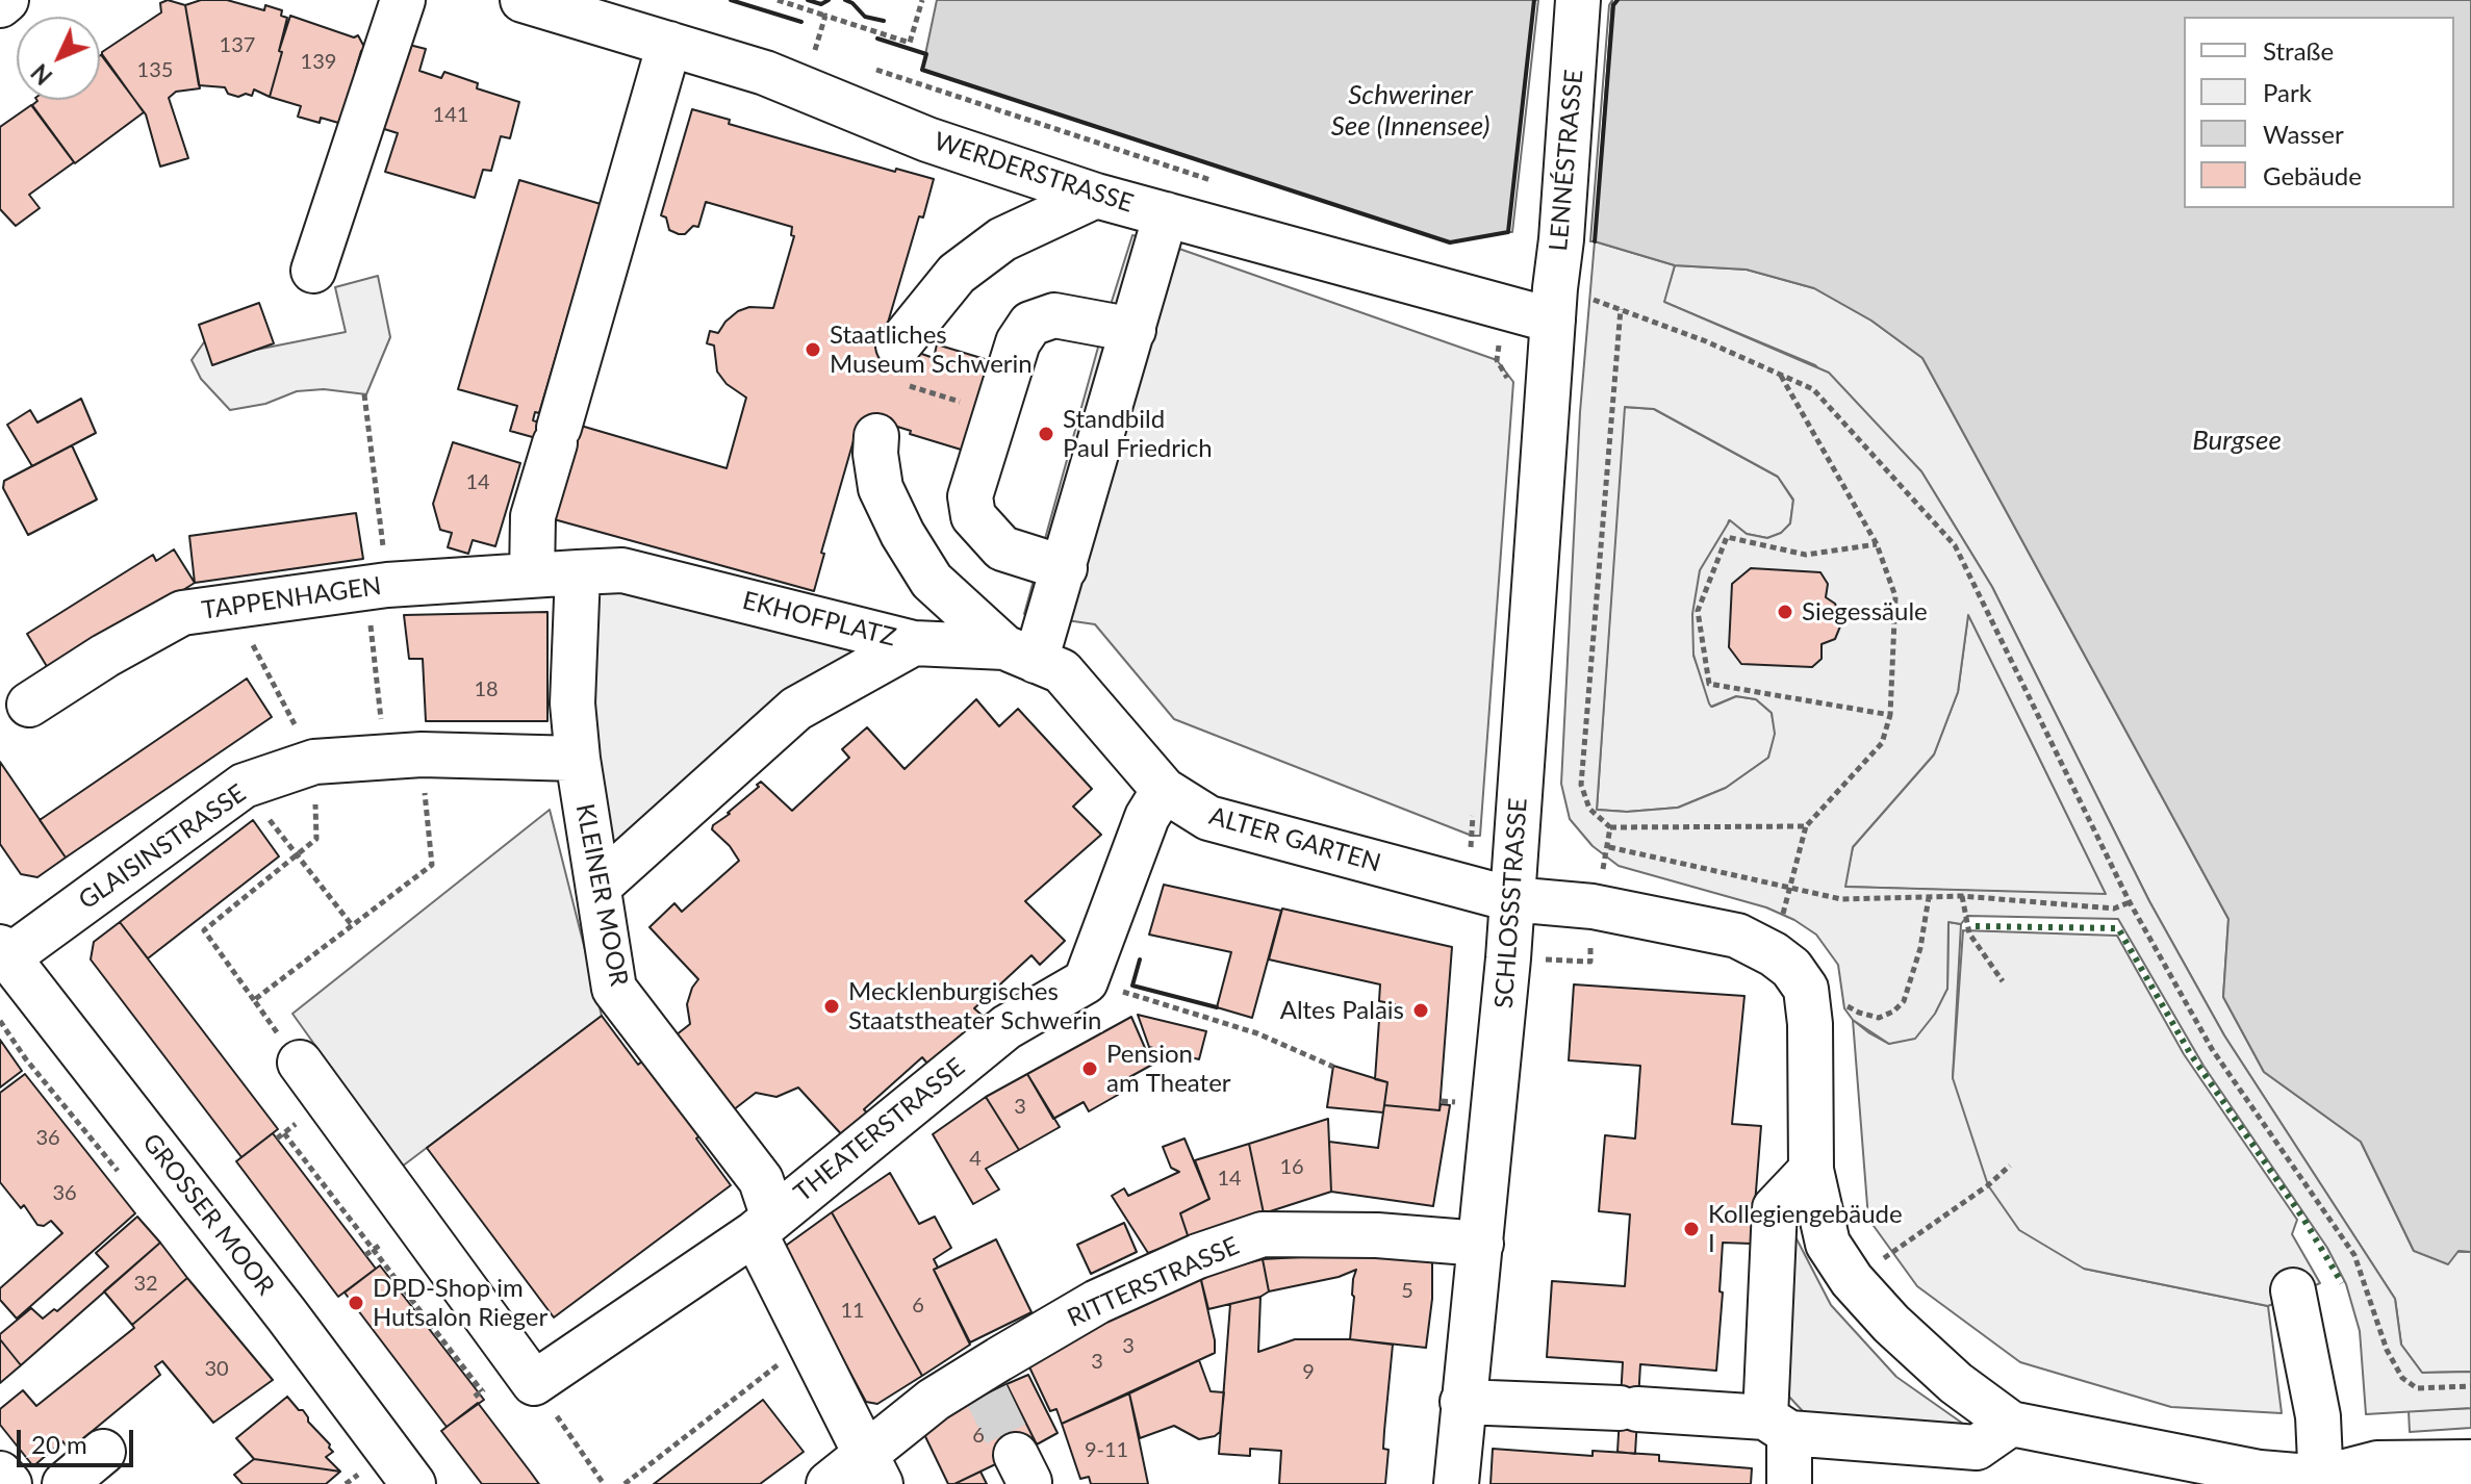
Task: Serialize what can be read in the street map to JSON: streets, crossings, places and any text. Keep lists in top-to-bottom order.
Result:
{
  "streets": {
    "street": [
      "LENNÉSTRASSE",
      "WERDERSTRASSE",
      "TAPPENHAGEN",
      "EKHOFPLATZ",
      "ALTER GARTEN",
      "GLAISINSTRASSE",
      "KLEINER MOOR",
      "SCHLOSSSTRASSE",
      "THEATERSTRASSE",
      "GROSSER MOOR",
      "RITTERSTRASSE"
    ]
  },
  "crossings": [
    ["LENNÉSTRASSE", "WERDERSTRASSE"],
    ["LENNÉSTRASSE", "SCHLOSSSTRASSE"],
    ["WERDERSTRASSE", "SCHLOSSSTRASSE"],
    ["TAPPENHAGEN", "EKHOFPLATZ"],
    ["TAPPENHAGEN", "KLEINER MOOR"],
    ["EKHOFPLATZ", "ALTER GARTEN"],
    ["EKHOFPLATZ", "KLEINER MOOR"],
    ["ALTER GARTEN", "SCHLOSSSTRASSE"],
    ["GLAISINSTRASSE", "KLEINER MOOR"],
    ["GLAISINSTRASSE", "GROSSER MOOR"],
    ["KLEINER MOOR", "THEATERSTRASSE"],
    ["KLEINER MOOR", "RITTERSTRASSE"],
    ["SCHLOSSSTRASSE", "RITTERSTRASSE"]
  ],
  "water": ["Schweriner See (Innensee)", "Burgsee"],
  "places": [
    "Staatliches Museum Schwerin",
    "Standbild Paul Friedrich",
    "Siegessäule",
    "Mecklenburgisches Staatstheater Schwerin",
    "Altes Palais",
    "Pension am Theater",
    "Kollegiengebäude I",
    "DPD-Shop im Hutsalon Rieger"
  ],
  "house_numbers": [
    "137",
    "139",
    "135",
    "141",
    "14",
    "18",
    "3",
    "36",
    "4",
    "16",
    "14",
    "36",
    "32",
    "5",
    "6",
    "11",
    "3",
    "3",
    "30",
    "9",
    "6",
    "9-11"
  ],
  "legend": [
    "Straße",
    "Park",
    "Wasser",
    "Gebäude"
  ],
  "scale_bar": "20 m",
  "north": "bottom left"
}
